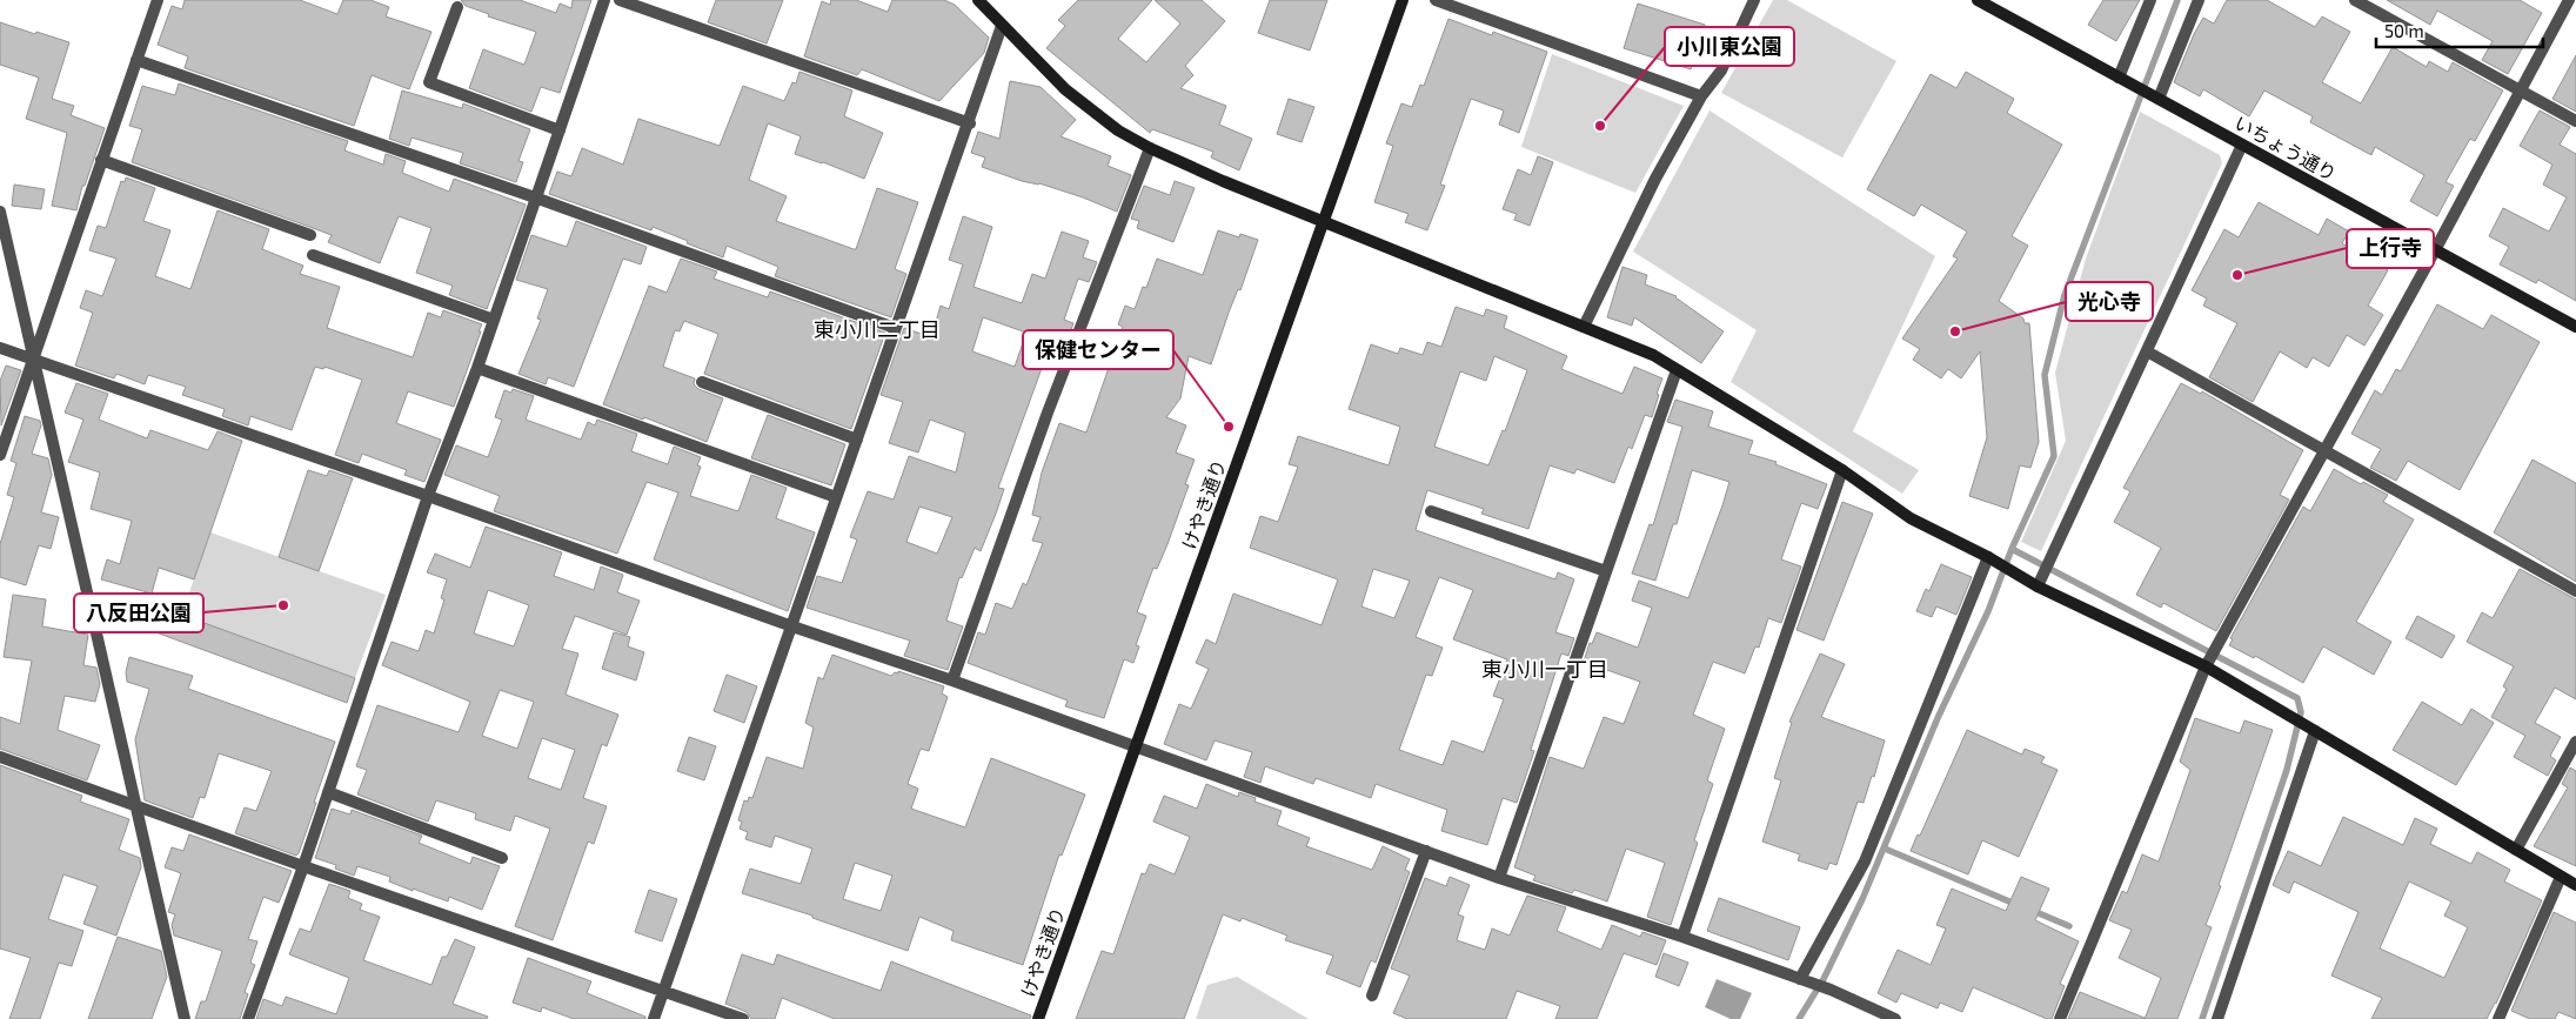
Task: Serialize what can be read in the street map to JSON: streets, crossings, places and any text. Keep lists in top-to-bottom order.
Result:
{
  "streets": {
    "street": ["いちょう通り", "けやき通り"]
  },
  "districts": ["東小川二丁目", "東小川一丁目"],
  "places": [
    "小川東公園",
    "上行寺",
    "光心寺",
    "保健センター",
    "八反田公園"
  ],
  "scale_bar": "50 m"
}
